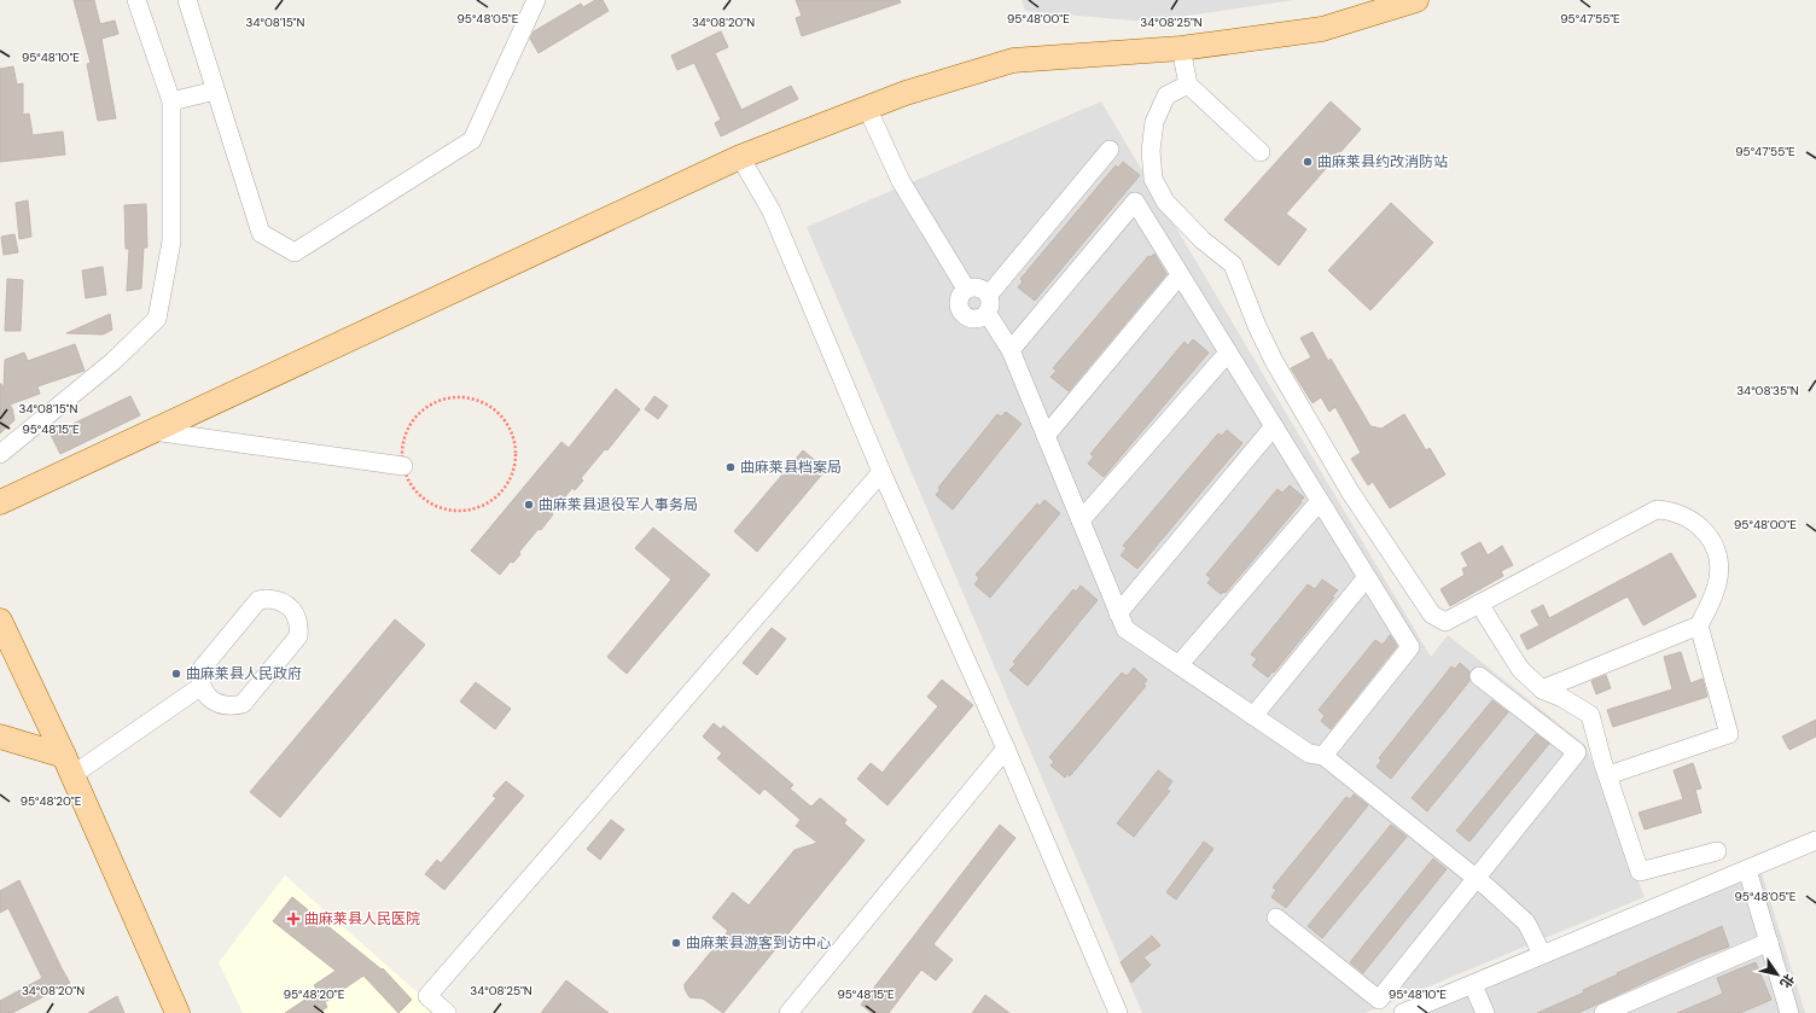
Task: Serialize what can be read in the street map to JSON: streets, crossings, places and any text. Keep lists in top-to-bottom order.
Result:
{
  "places": {
    "other": [
      "曲麻莱县约改消防站",
      "曲麻莱县档案局",
      "曲麻莱县退役军人事务局",
      "曲麻莱县人民政府",
      "曲麻莱县游客到访中心"
    ],
    "health": ["曲麻莱县人民医院"]
  },
  "north": "bottom right",
  "coordinates": [
    "95°48'05\"E",
    "95°48'00\"E",
    "95°47'55\"E",
    "34°08'15\"N",
    "34°08'20\"N",
    "34°08'25\"N",
    "95°48'10\"E",
    "34°08'35\"N",
    "95°48'15\"E",
    "95°48'20\"E"
  ]
}
